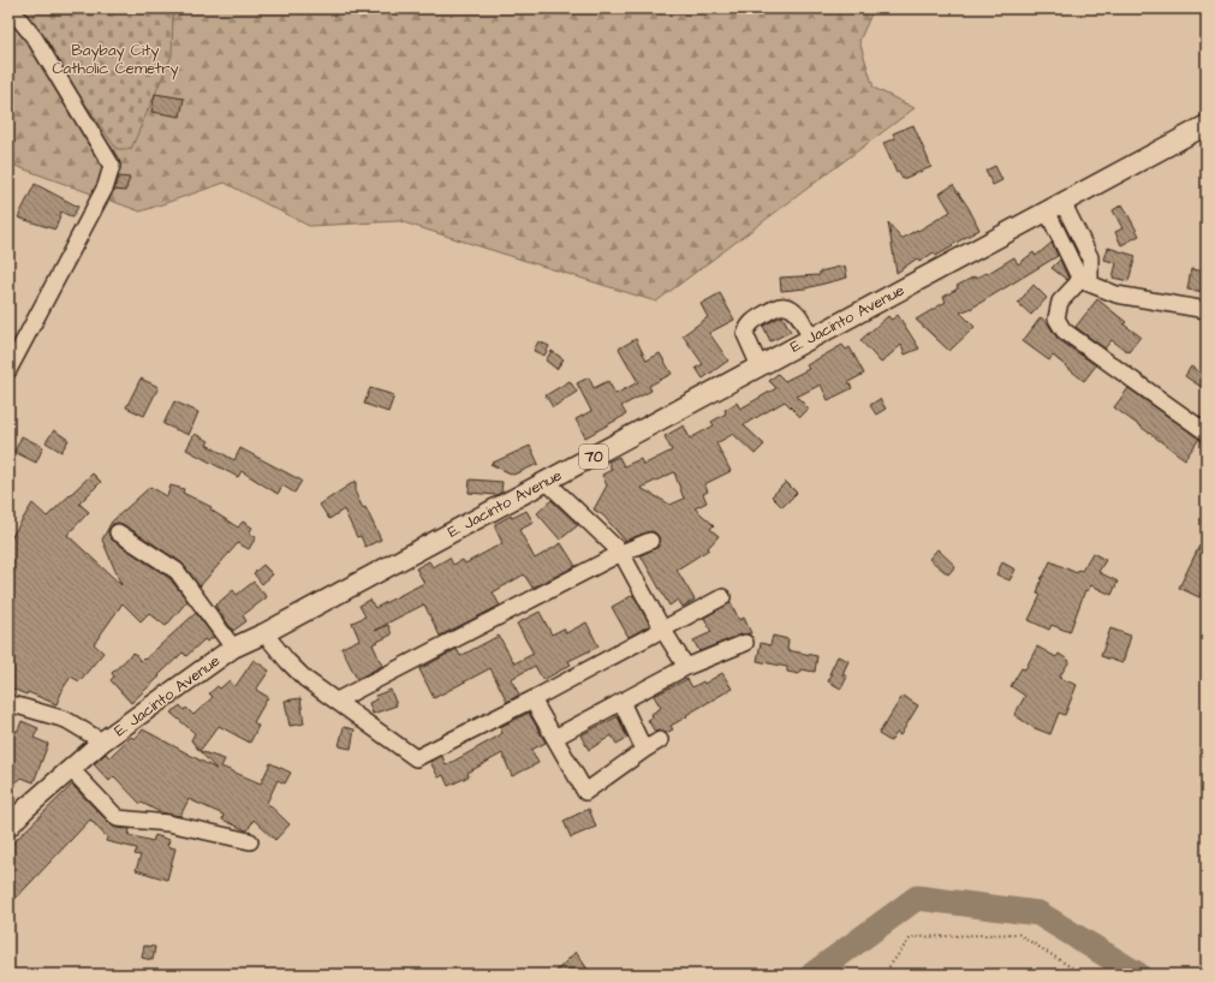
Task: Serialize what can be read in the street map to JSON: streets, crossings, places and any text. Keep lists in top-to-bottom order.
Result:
{
  "streets": {
    "main road": ["E. Jacinto Avenue", "70"]
  },
  "parks": ["Baybay City Catholic Cemetry"]
}
